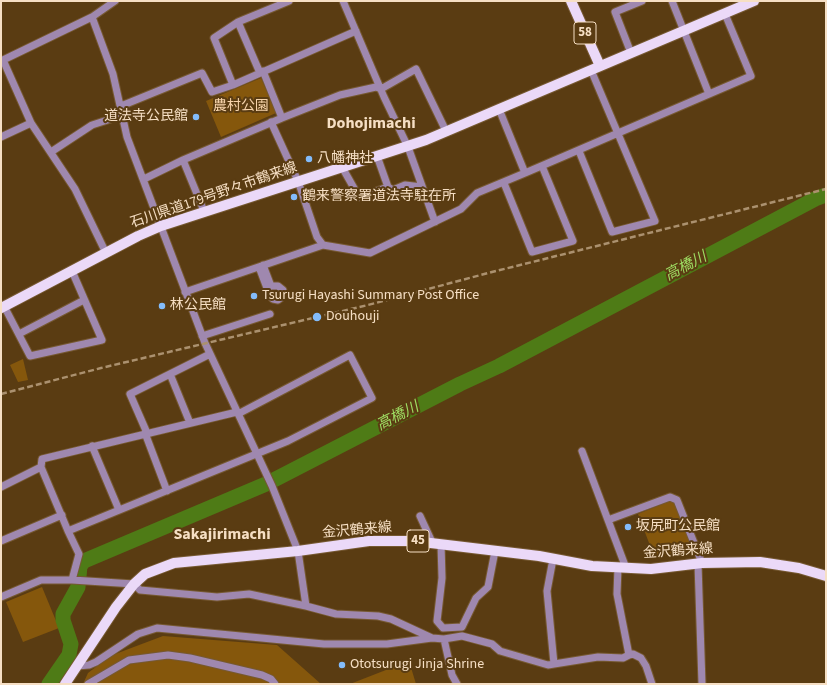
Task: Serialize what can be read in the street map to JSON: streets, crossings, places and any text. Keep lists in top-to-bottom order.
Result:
{
  "streets": {
    "main road": [
      "58",
      "石川県道179号野々市鶴来線",
      "金沢鶴来線",
      "45"
    ]
  },
  "crossings": [
    ["58", "石川県道179号野々市鶴来線"]
  ],
  "districts": ["Dohojimachi", "Sakajirimachi"],
  "water": ["高橋川"],
  "parks": ["農村公園"],
  "places": [
    "道法寺公民館",
    "八幡神社",
    "鶴来警察署道法寺駐在所",
    "Tsurugi Hayashi Summary Post Office",
    "林公民館",
    "Douhouji",
    "坂尻町公民館",
    "Ototsurugi Jinja Shrine"
  ]
}
